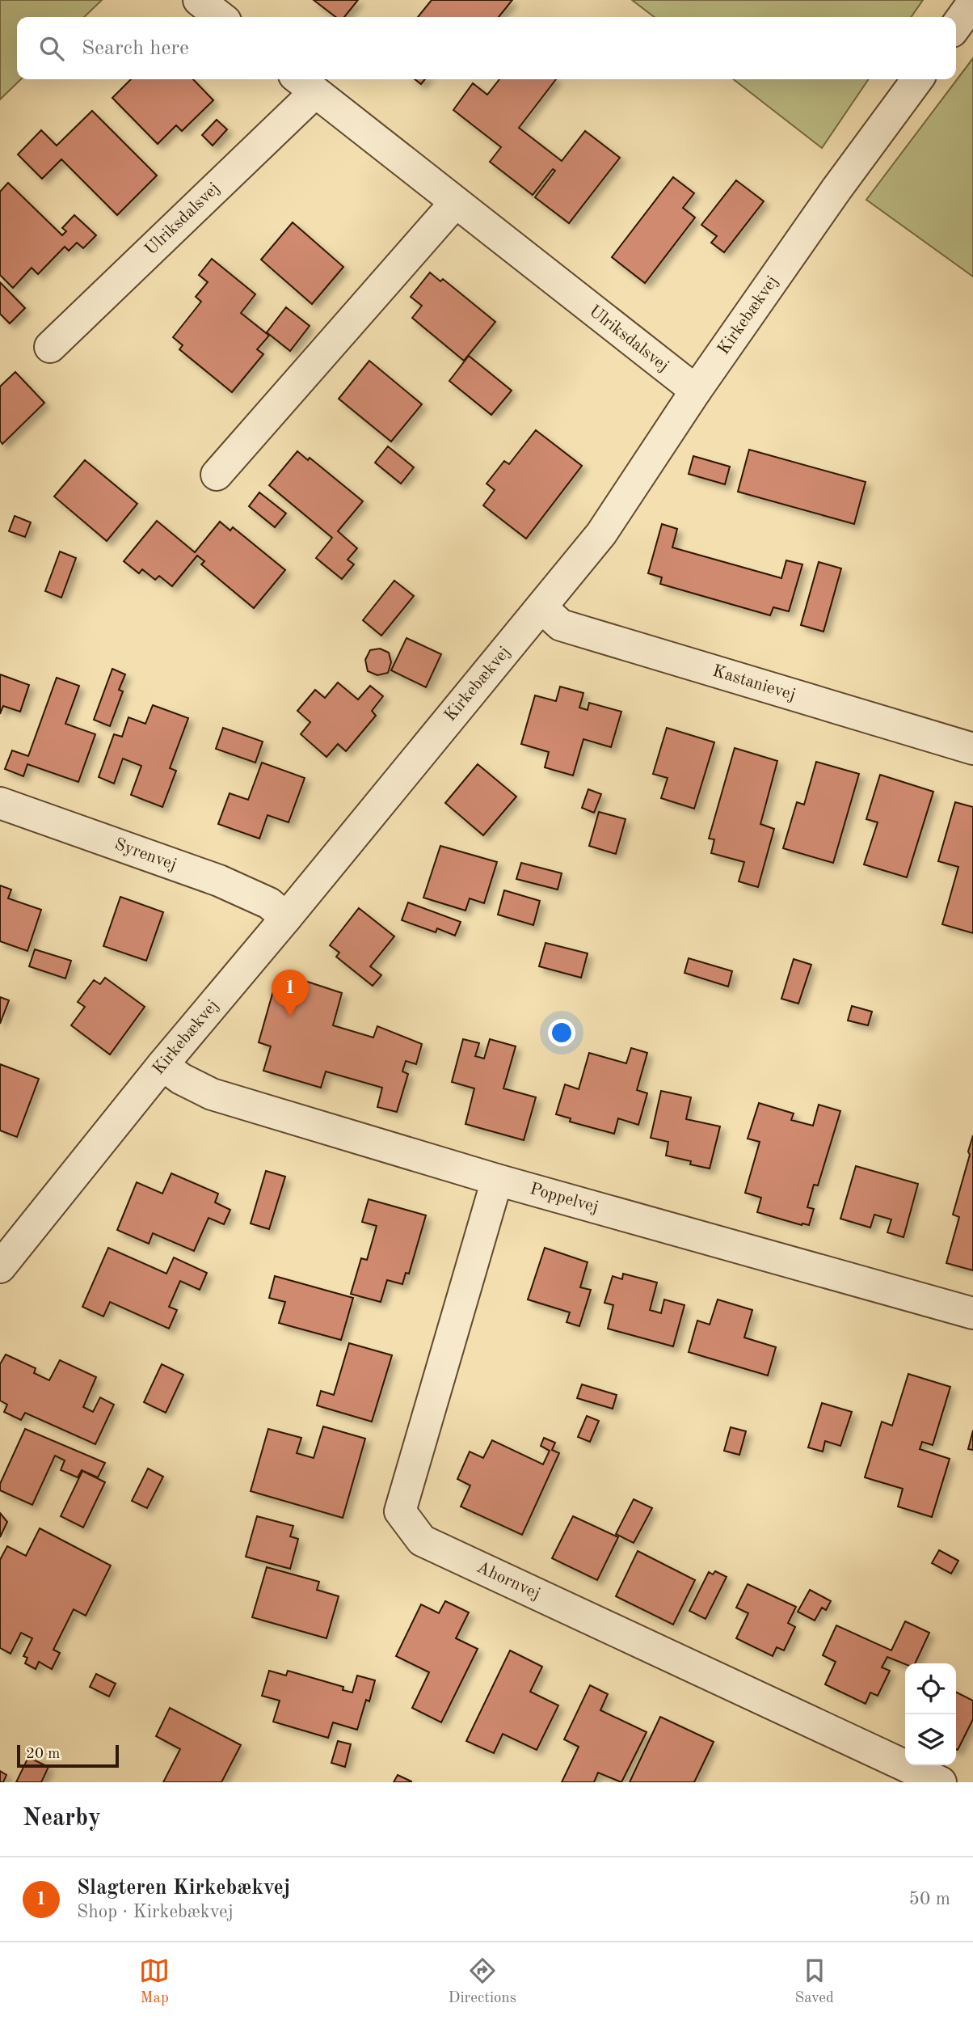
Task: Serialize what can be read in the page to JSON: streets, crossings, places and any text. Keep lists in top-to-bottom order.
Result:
{
  "streets": {
    "street": [
      "Ulriksdalsvej",
      "Kirkebækvej",
      "Kastanievej",
      "Syrenvej",
      "Poppelvej",
      "Ahornvej"
    ]
  },
  "crossings": [
    ["Ulriksdalsvej", "Kirkebækvej"],
    ["Kirkebækvej", "Kastanievej"],
    ["Kirkebækvej", "Syrenvej"],
    ["Kirkebækvej", "Poppelvej"],
    ["Poppelvej", "Ahornvej"]
  ],
  "scale_bar": "20 m",
  "page": {
    "search": "Search here",
    "pins": "1",
    "scale": "20 m",
    "heading": "Nearby",
    "list": [
      {
        "mark": "1",
        "name": "Slagteren Kirkebækvej",
        "note": "Shop · Kirkebækvej",
        "value": "50 m"
      }
    ],
    "nav": ["Map", "Directions", "Saved"]
  }
}
